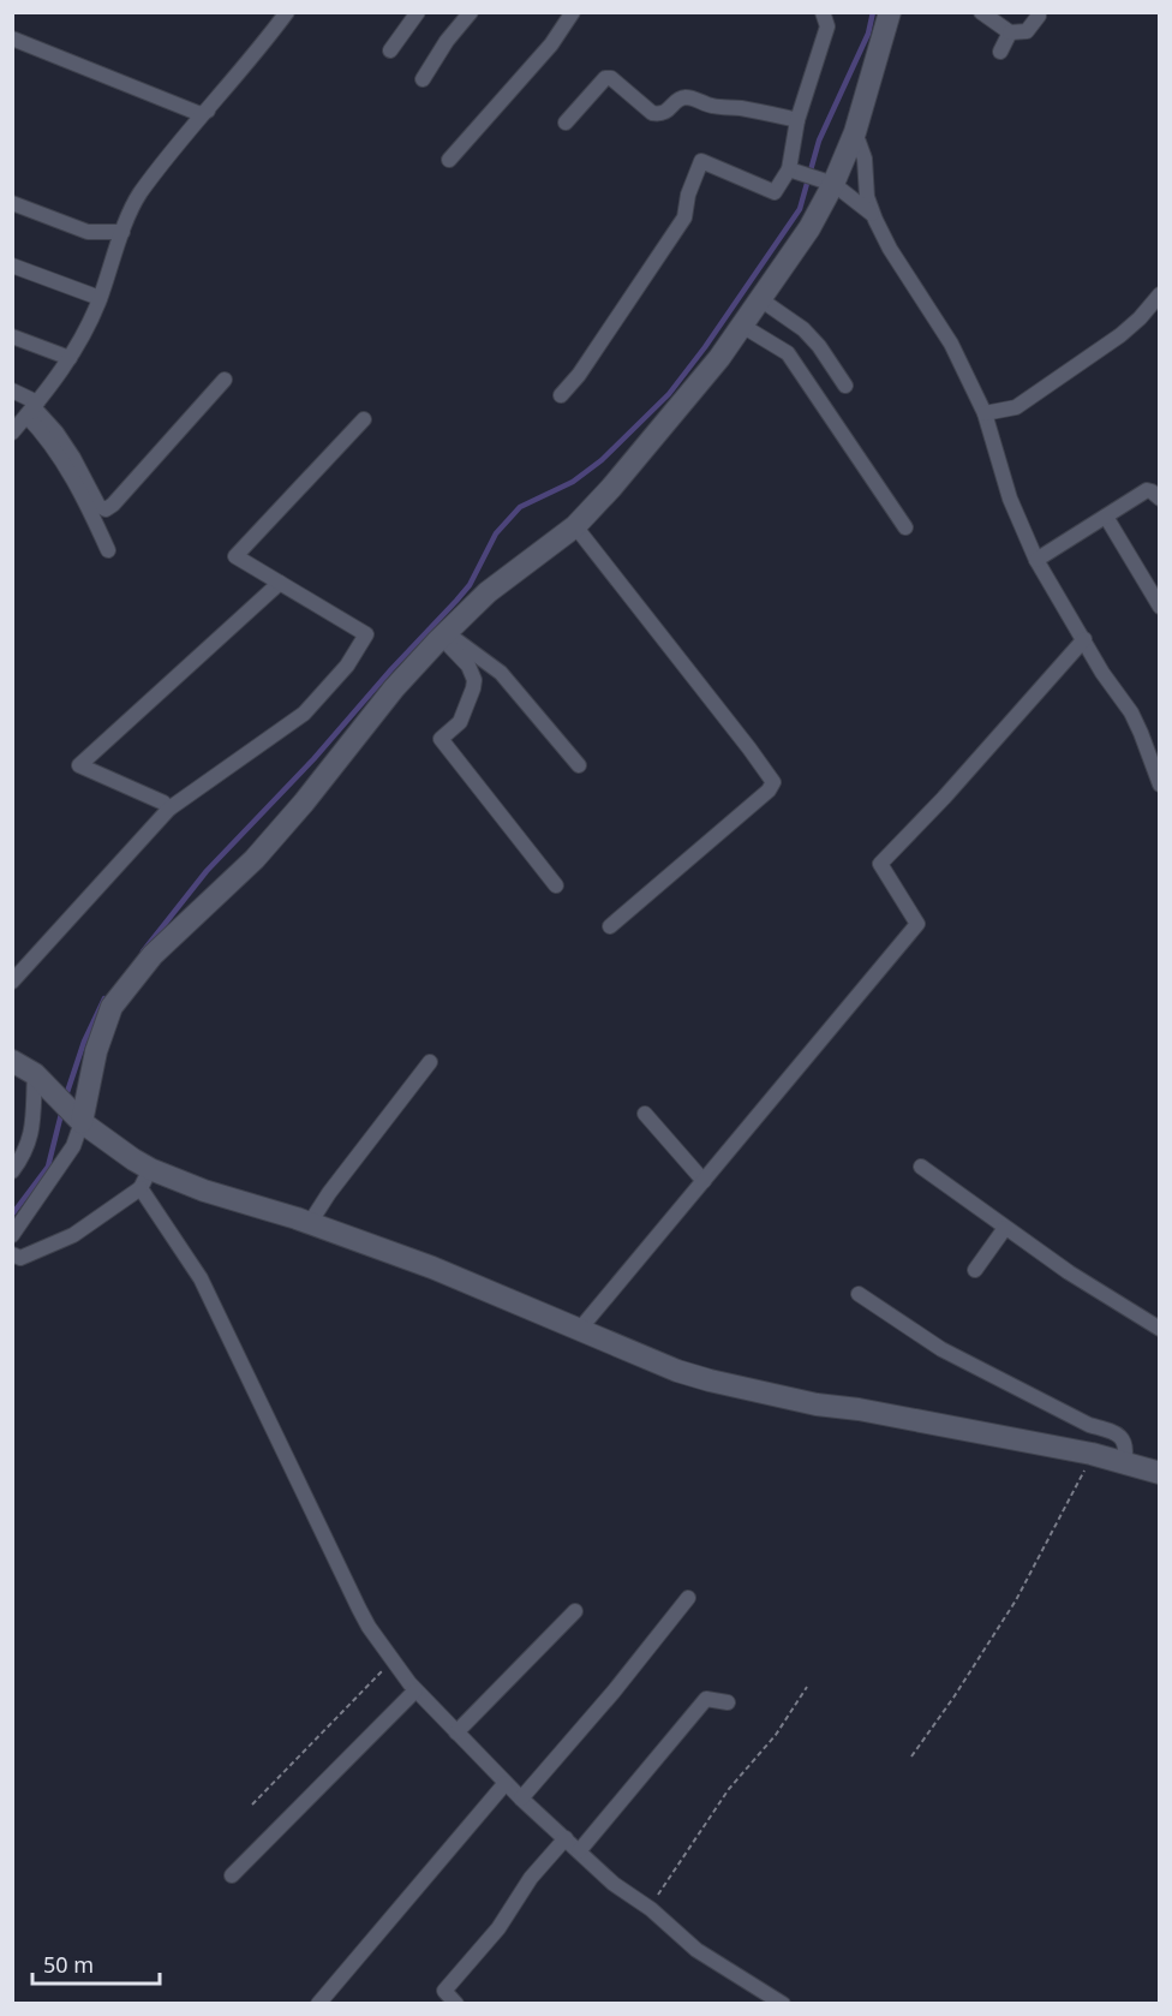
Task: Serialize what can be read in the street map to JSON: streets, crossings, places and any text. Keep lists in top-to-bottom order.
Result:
{
  "scale_bar": "50 m"
}
